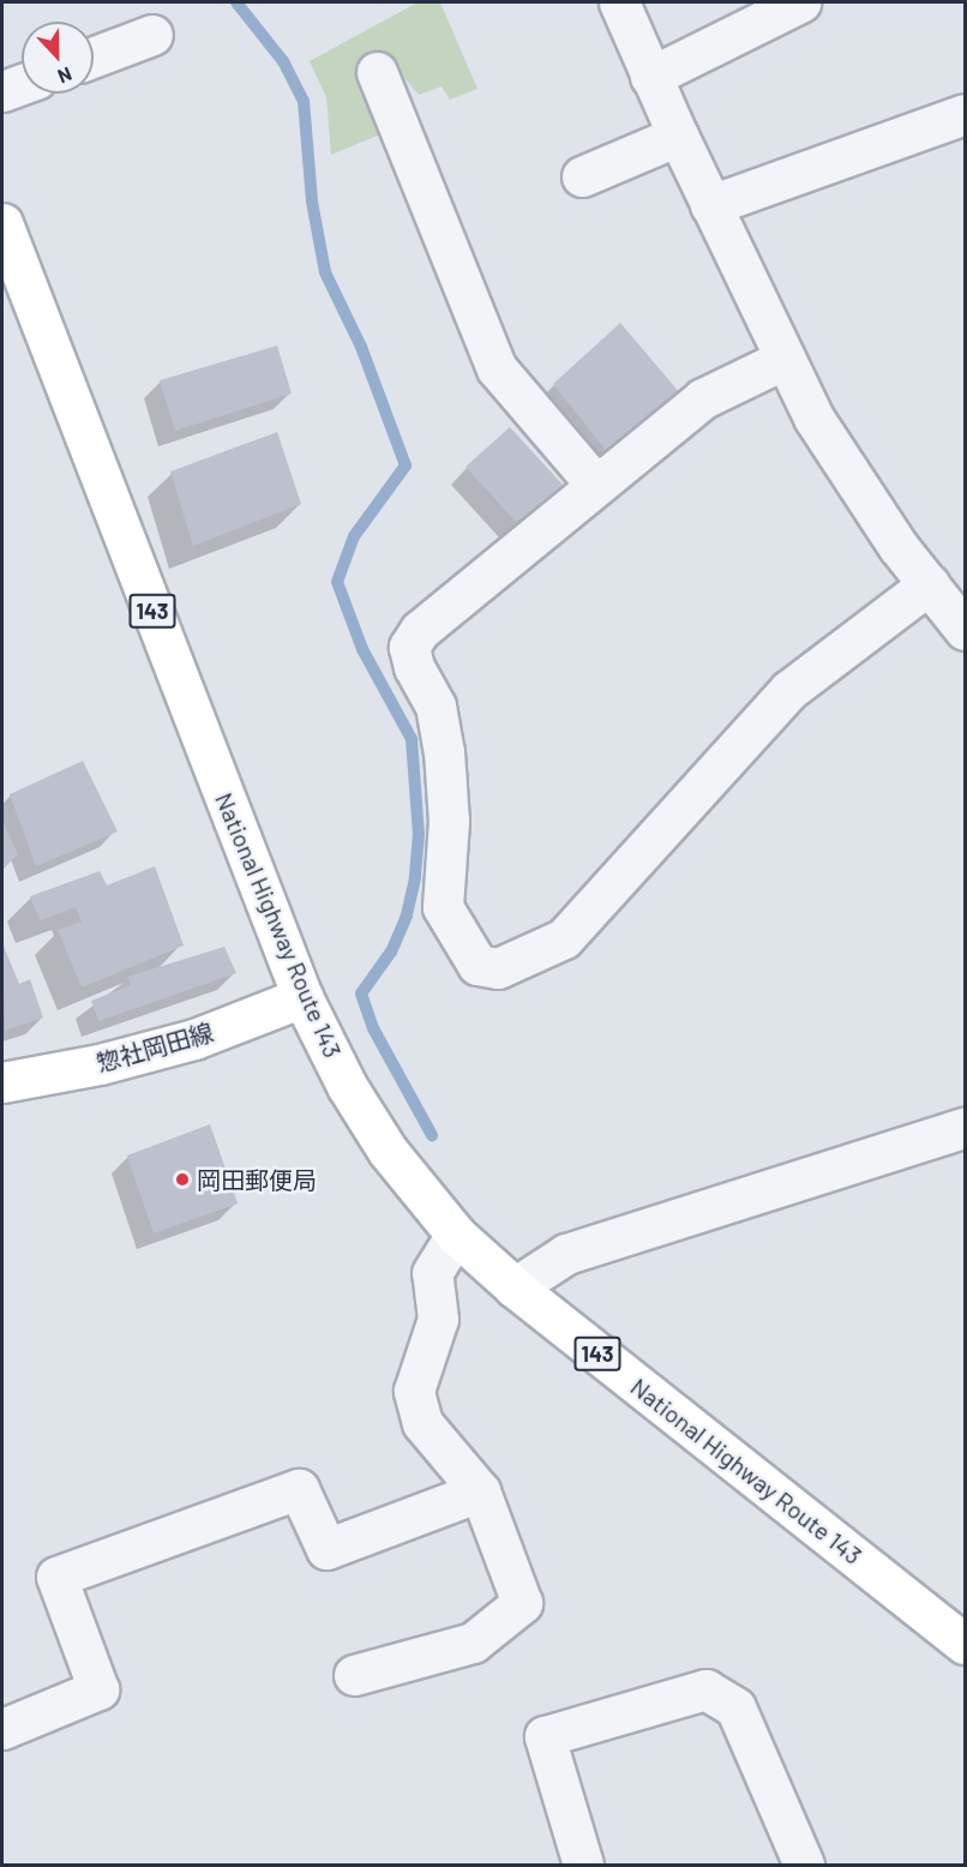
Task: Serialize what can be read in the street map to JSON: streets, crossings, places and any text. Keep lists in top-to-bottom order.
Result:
{
  "streets": {
    "main road": ["143", "National Highway Route 143", "惣社岡田線"]
  },
  "crossings": [
    ["National Highway Route 143", "惣社岡田線"]
  ],
  "places": ["岡田郵便局"],
  "north": "bottom"
}
